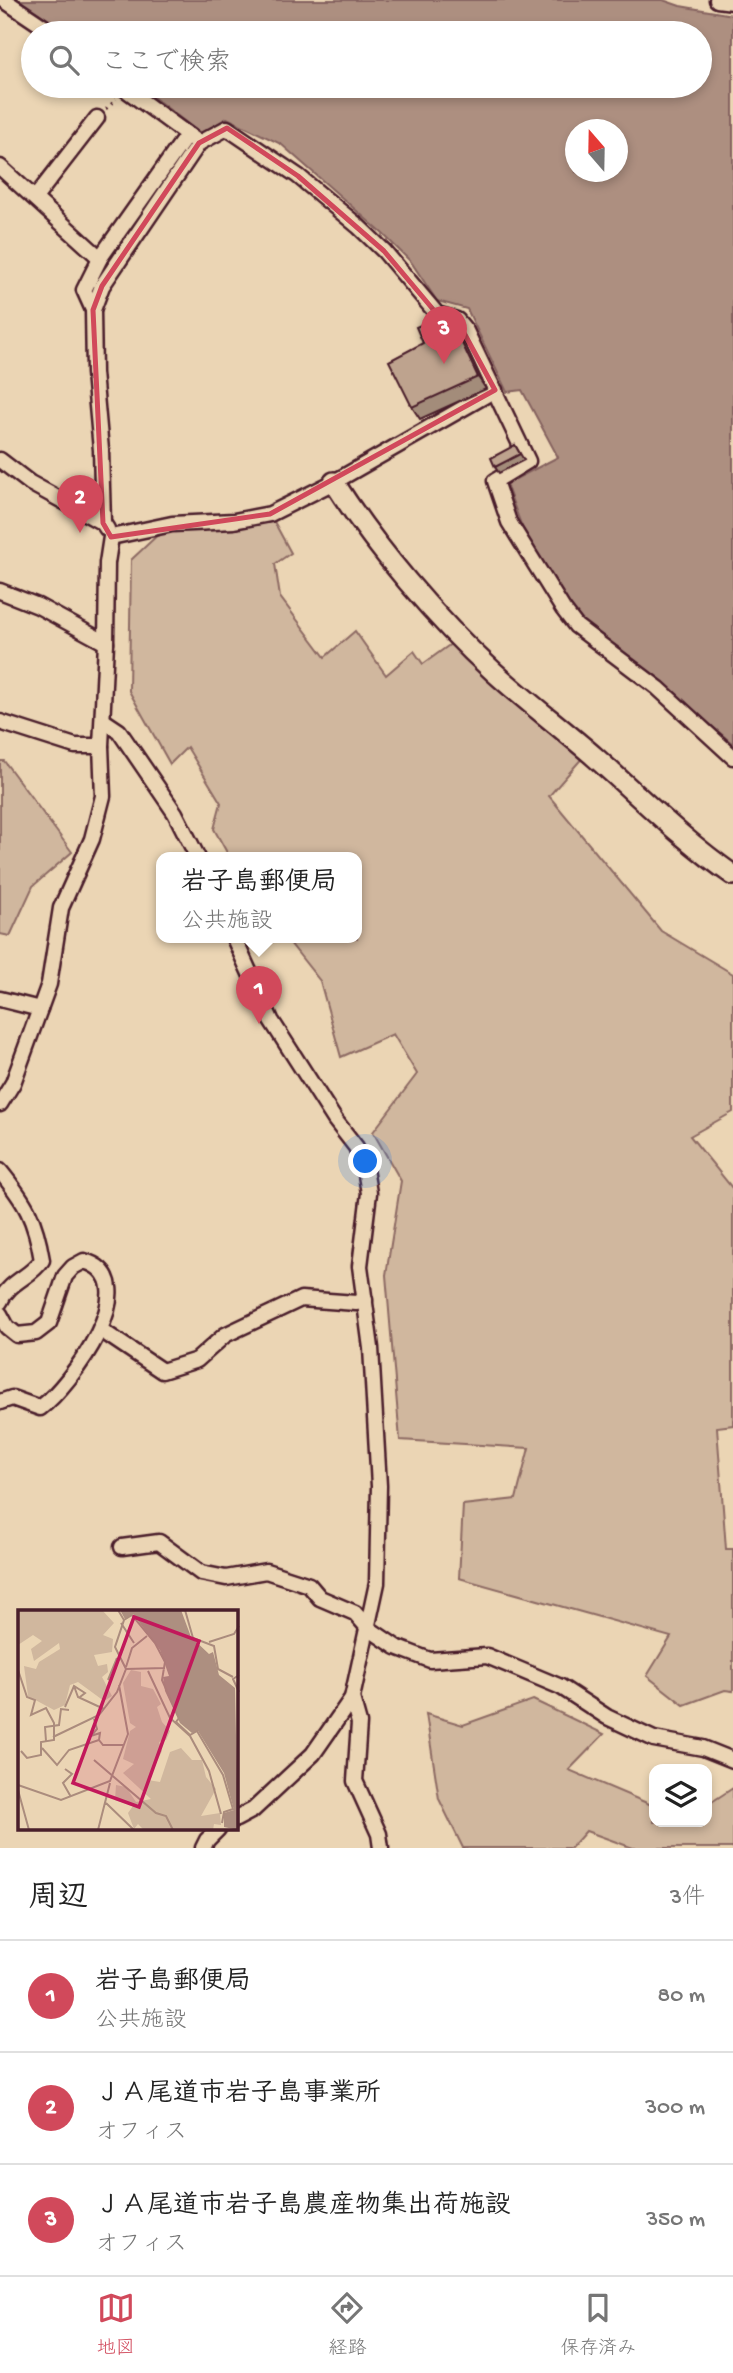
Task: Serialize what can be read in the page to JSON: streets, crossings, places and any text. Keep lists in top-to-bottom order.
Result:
{
  "north": "top",
  "page": {
    "search": "ここで検索",
    "pins": ["3", "2", "1"],
    "popup": ["岩子島郵便局", "公共施設"],
    "heading": ["周辺", "3件"],
    "list": [
      {
        "mark": "1",
        "name": "岩子島郵便局",
        "note": "公共施設",
        "value": "80 m"
      },
      {
        "mark": "2",
        "name": "ＪＡ尾道市岩子島事業所",
        "note": "オフィス",
        "value": "300 m"
      },
      {
        "mark": "3",
        "name": "ＪＡ尾道市岩子島農産物集出荷施設",
        "note": "オフィス",
        "value": "350 m"
      }
    ],
    "nav": ["地図", "経路", "保存済み"]
  }
}
